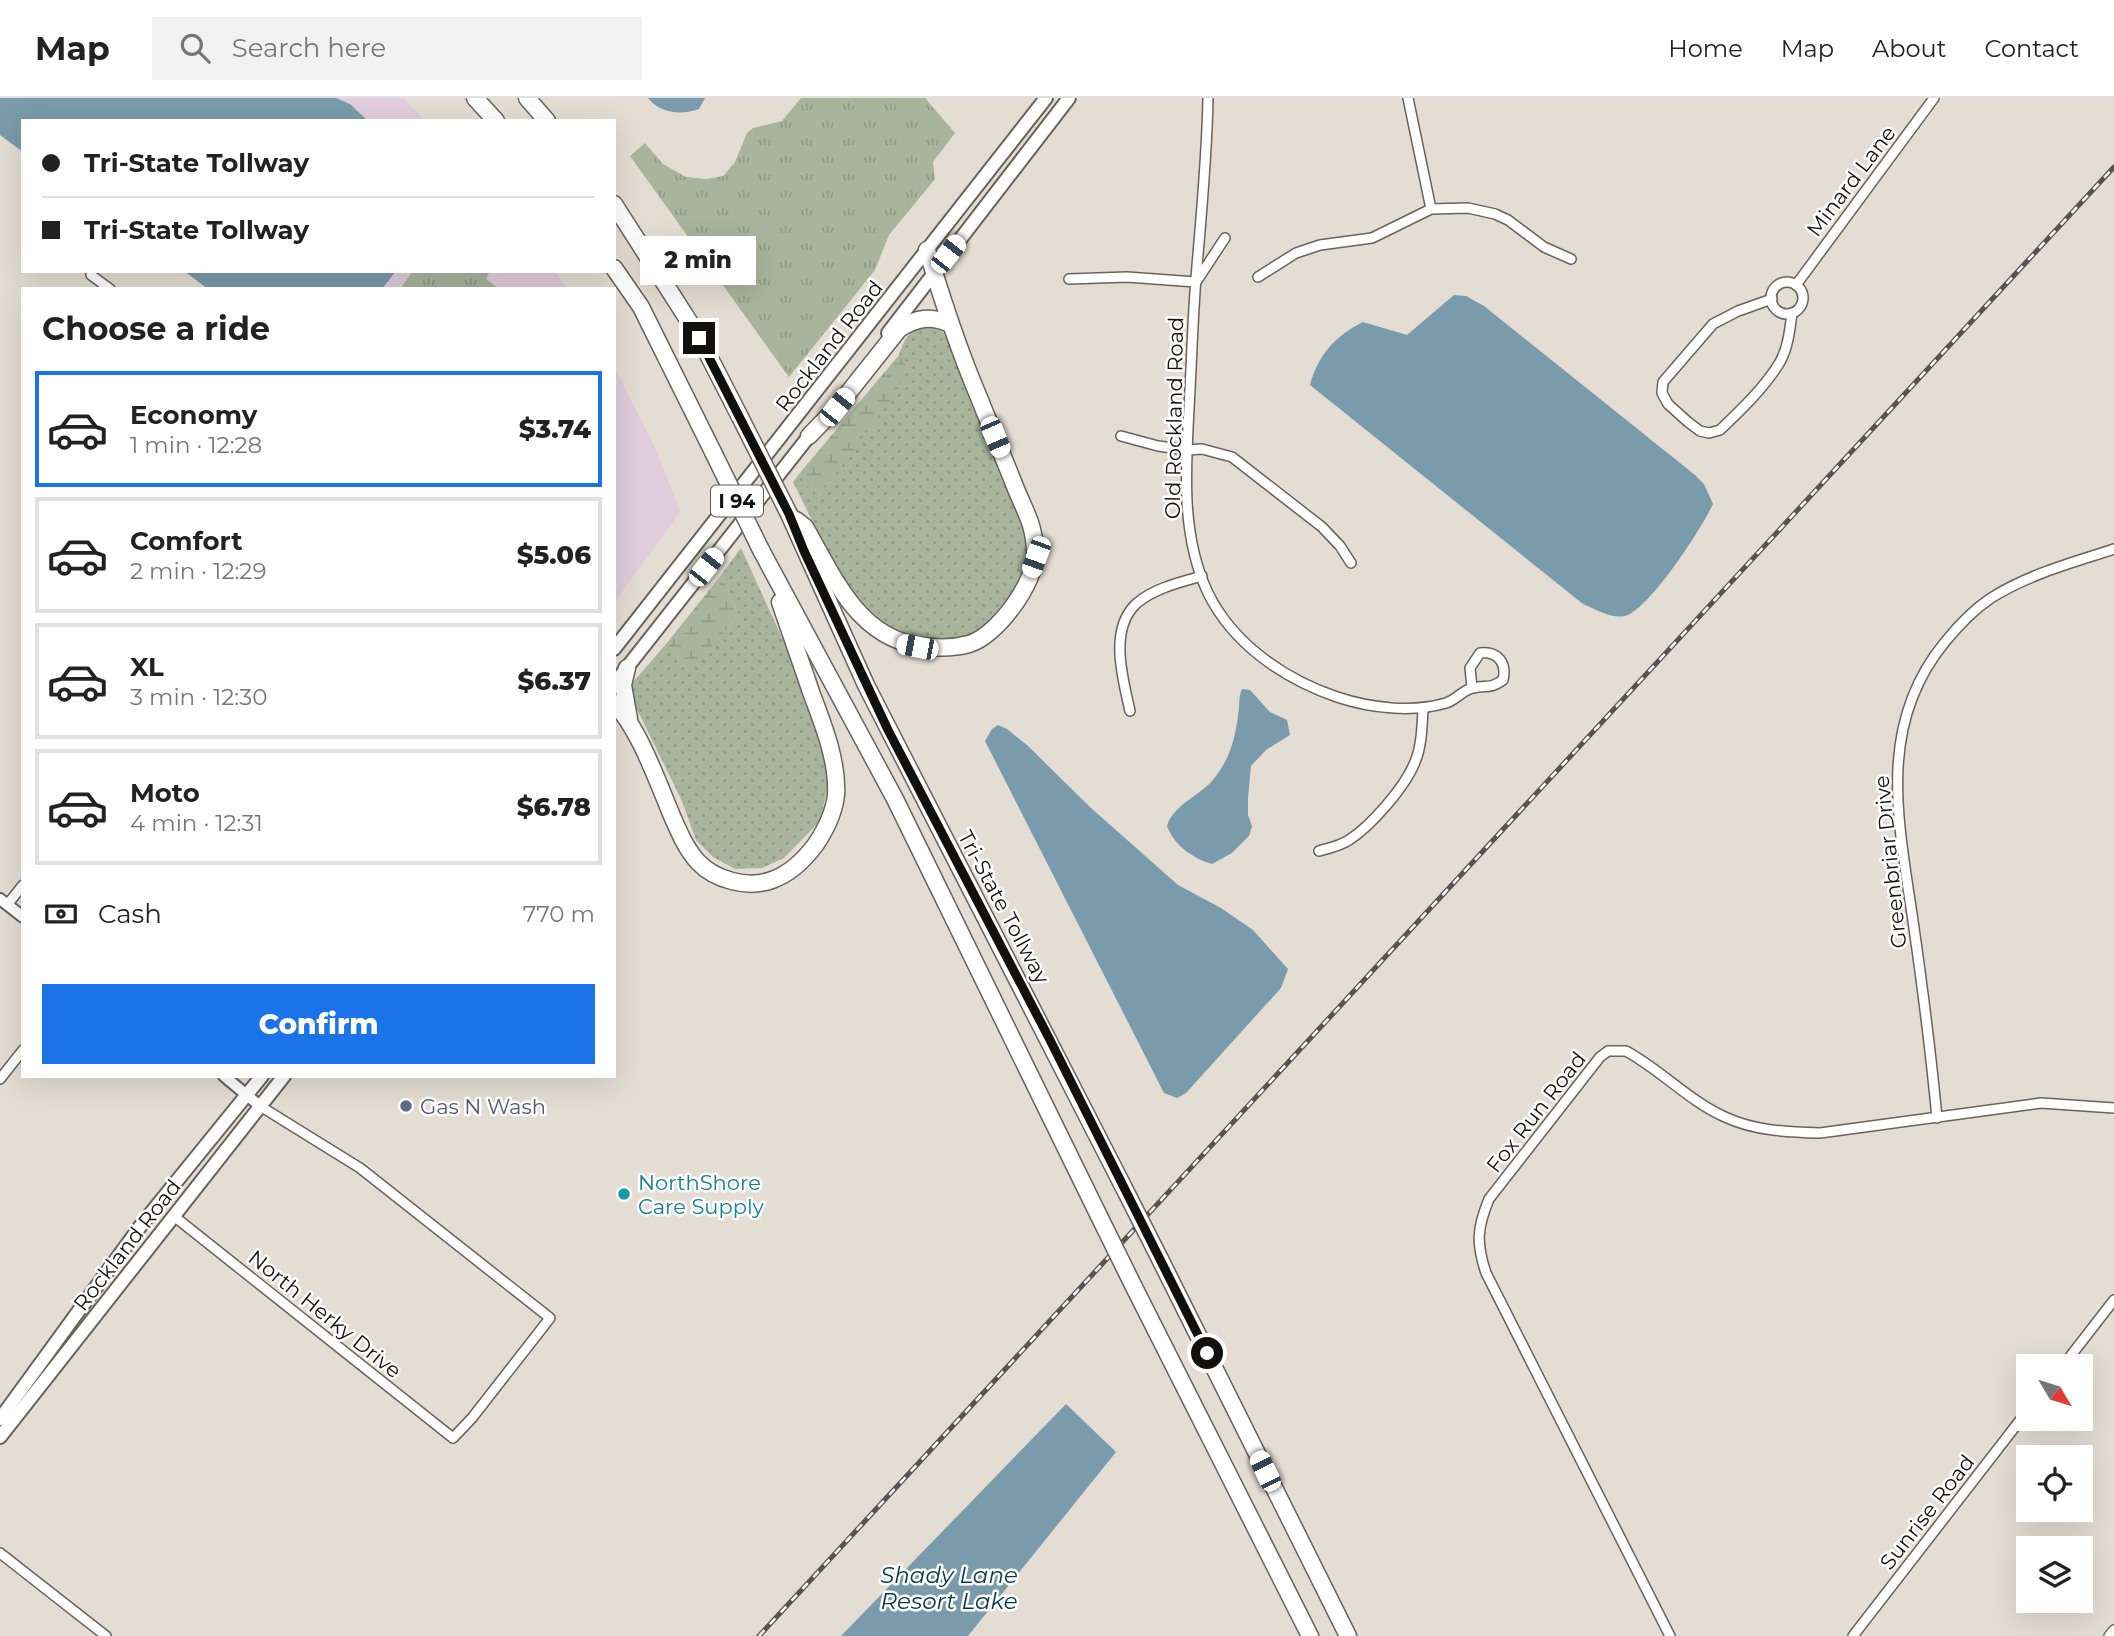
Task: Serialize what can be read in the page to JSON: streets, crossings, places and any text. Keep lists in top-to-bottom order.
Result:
{
  "streets": {
    "highway": ["I 94", "Tri-State Tollway"],
    "main road": ["Rockland Road"],
    "street": [
      "Minard Lane",
      "Old Rockland Road",
      "Greenbriar Drive",
      "Fox Run Road",
      "North Herky Drive",
      "Sunrise Road"
    ]
  },
  "crossings": [
    ["Rockland Road", "North Herky Drive"],
    ["Greenbriar Drive", "Fox Run Road"]
  ],
  "water": ["Shady Lane Resort Lake"],
  "places": ["Gas N Wash", "NorthShore Care Supply"],
  "north": "bottom right",
  "page": {
    "header": "Map",
    "search": "Search here",
    "nav": [
      "Home",
      "Map",
      "About",
      "Contact"
    ],
    "banner": ["Tri-State Tollway", "Tri-State Tollway"],
    "bubble": "2 min",
    "heading": "Choose a ride",
    "list": [
      {
        "name": "Economy",
        "note": "1 min · 12:28",
        "value": "$3.74"
      },
      {
        "name": "Comfort",
        "note": "2 min · 12:29",
        "value": "$5.06"
      },
      {
        "name": "XL",
        "note": "3 min · 12:30",
        "value": "$6.37"
      },
      {
        "name": "Moto",
        "note": "4 min · 12:31",
        "value": "$6.78"
      }
    ],
    "pay": ["Cash", "770 m"],
    "buttons": "Confirm"
  }
}
